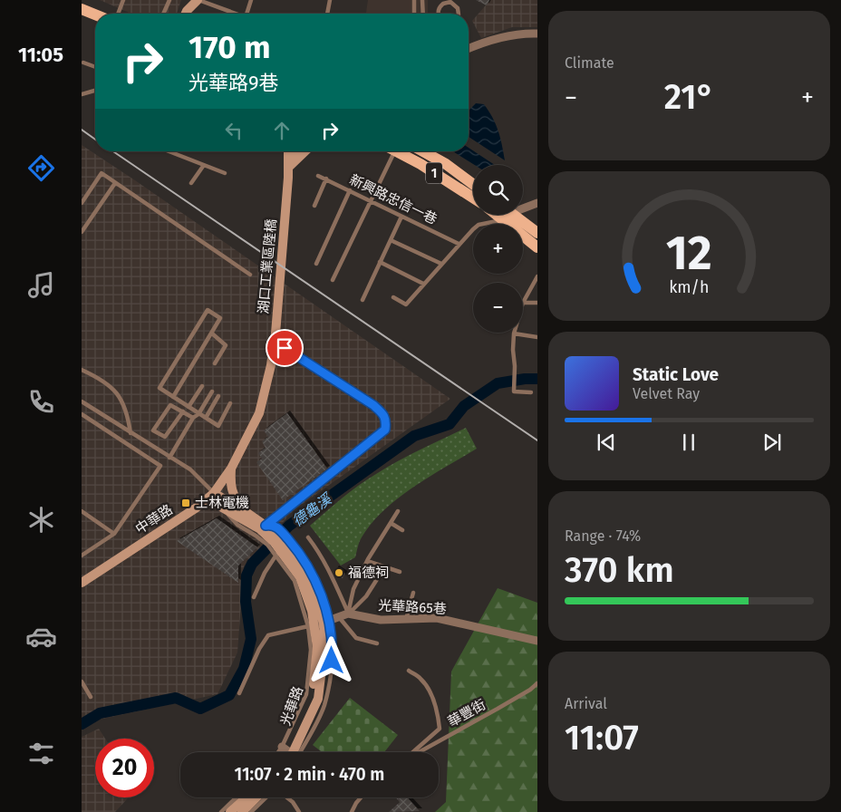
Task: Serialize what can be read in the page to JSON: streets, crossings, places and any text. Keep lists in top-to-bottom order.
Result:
{
  "streets": {
    "main road": ["1"],
    "street": [
      "湖口工業區陸橋",
      "中華路",
      "光華路65巷",
      "光華路"
    ],
    "lane": ["新興路忠信一巷", "華豐街"]
  },
  "crossings": [
    ["湖口工業區陸橋", "中華路"],
    ["中華路", "光華路"],
    ["光華路65巷", "光華路"]
  ],
  "water": ["德龜溪"],
  "places": {
    "transit": ["士林電機"],
    "other": ["福德祠"]
  },
  "page": {
    "tabs": "11:05",
    "tile": [
      "Climate",
      ["Range · 74%", "370 km"],
      ["Arrival", "11:07"]
    ],
    "turn": ["170 m", "光華路9巷"],
    "heat": ["−", "21°", "+"],
    "map_buttons": ["+", "−"],
    "song": ["Static Love", "Velvet Ray"],
    "limit": "20",
    "trip": "11:07 · 2 min · 470 m",
    "gauge": ["12", "km/h"]
  }
}
